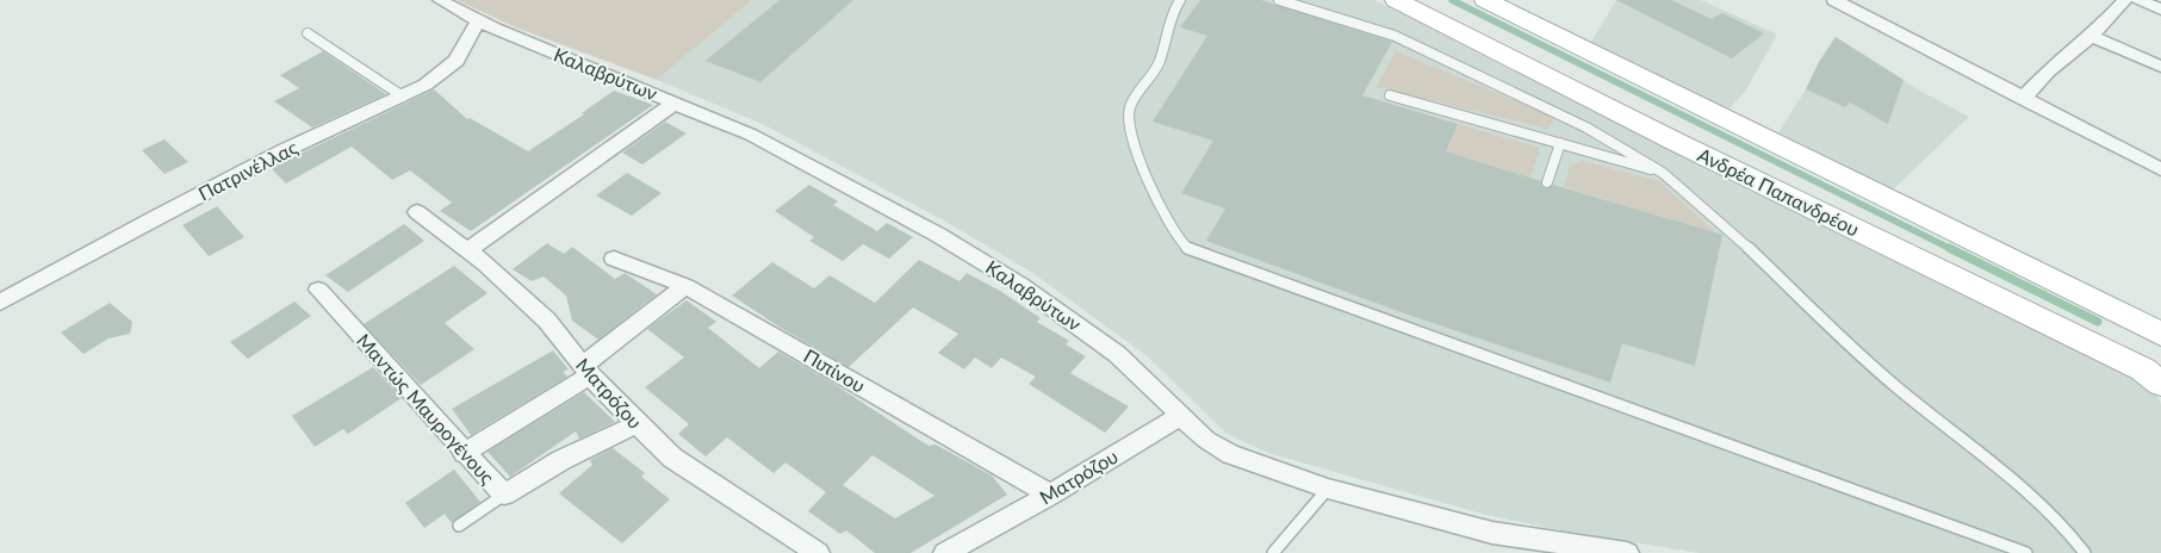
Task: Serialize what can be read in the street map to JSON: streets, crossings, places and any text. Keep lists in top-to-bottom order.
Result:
{
  "streets": {
    "main road": ["Ανδρέα Παπανδρέου"],
    "street": [
      "Καλαβρύτων",
      "Πατρινέλλας",
      "Πιπίνου",
      "Ματρόζου",
      "Μαντώς Μαυρογένους"
    ]
  },
  "crossings": [
    ["Καλαβρύτων", "Πατρινέλλας"],
    ["Καλαβρύτων", "Ματρόζου"],
    ["Πιπίνου", "Ματρόζου"],
    ["Ματρόζου", "Μαντώς Μαυρογένους"]
  ]
}
